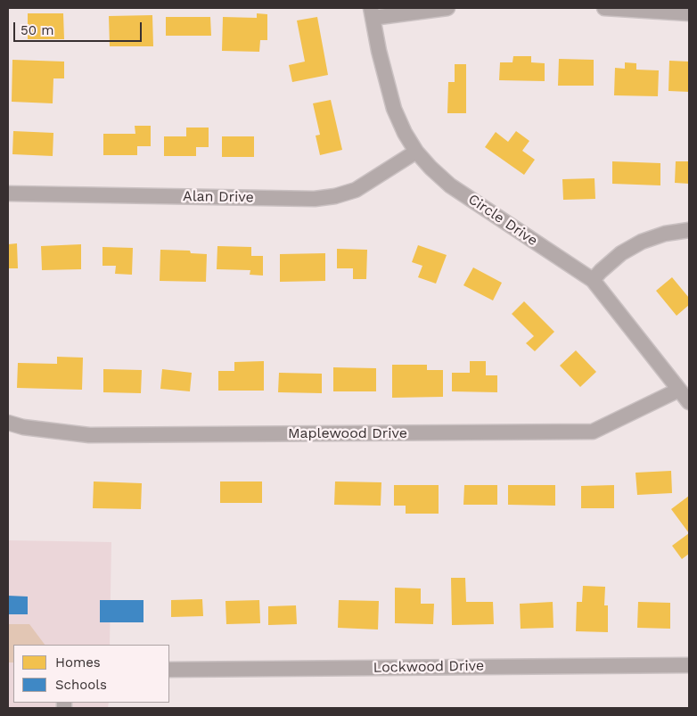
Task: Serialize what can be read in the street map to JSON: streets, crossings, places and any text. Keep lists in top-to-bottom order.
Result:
{
  "streets": {
    "street": [
      "Alan Drive",
      "Circle Drive",
      "Maplewood Drive",
      "Lockwood Drive"
    ]
  },
  "crossings": [
    ["Alan Drive", "Circle Drive"],
    ["Circle Drive", "Maplewood Drive"]
  ],
  "legend": ["Homes", "Schools"],
  "scale_bar": "50 m"
}
